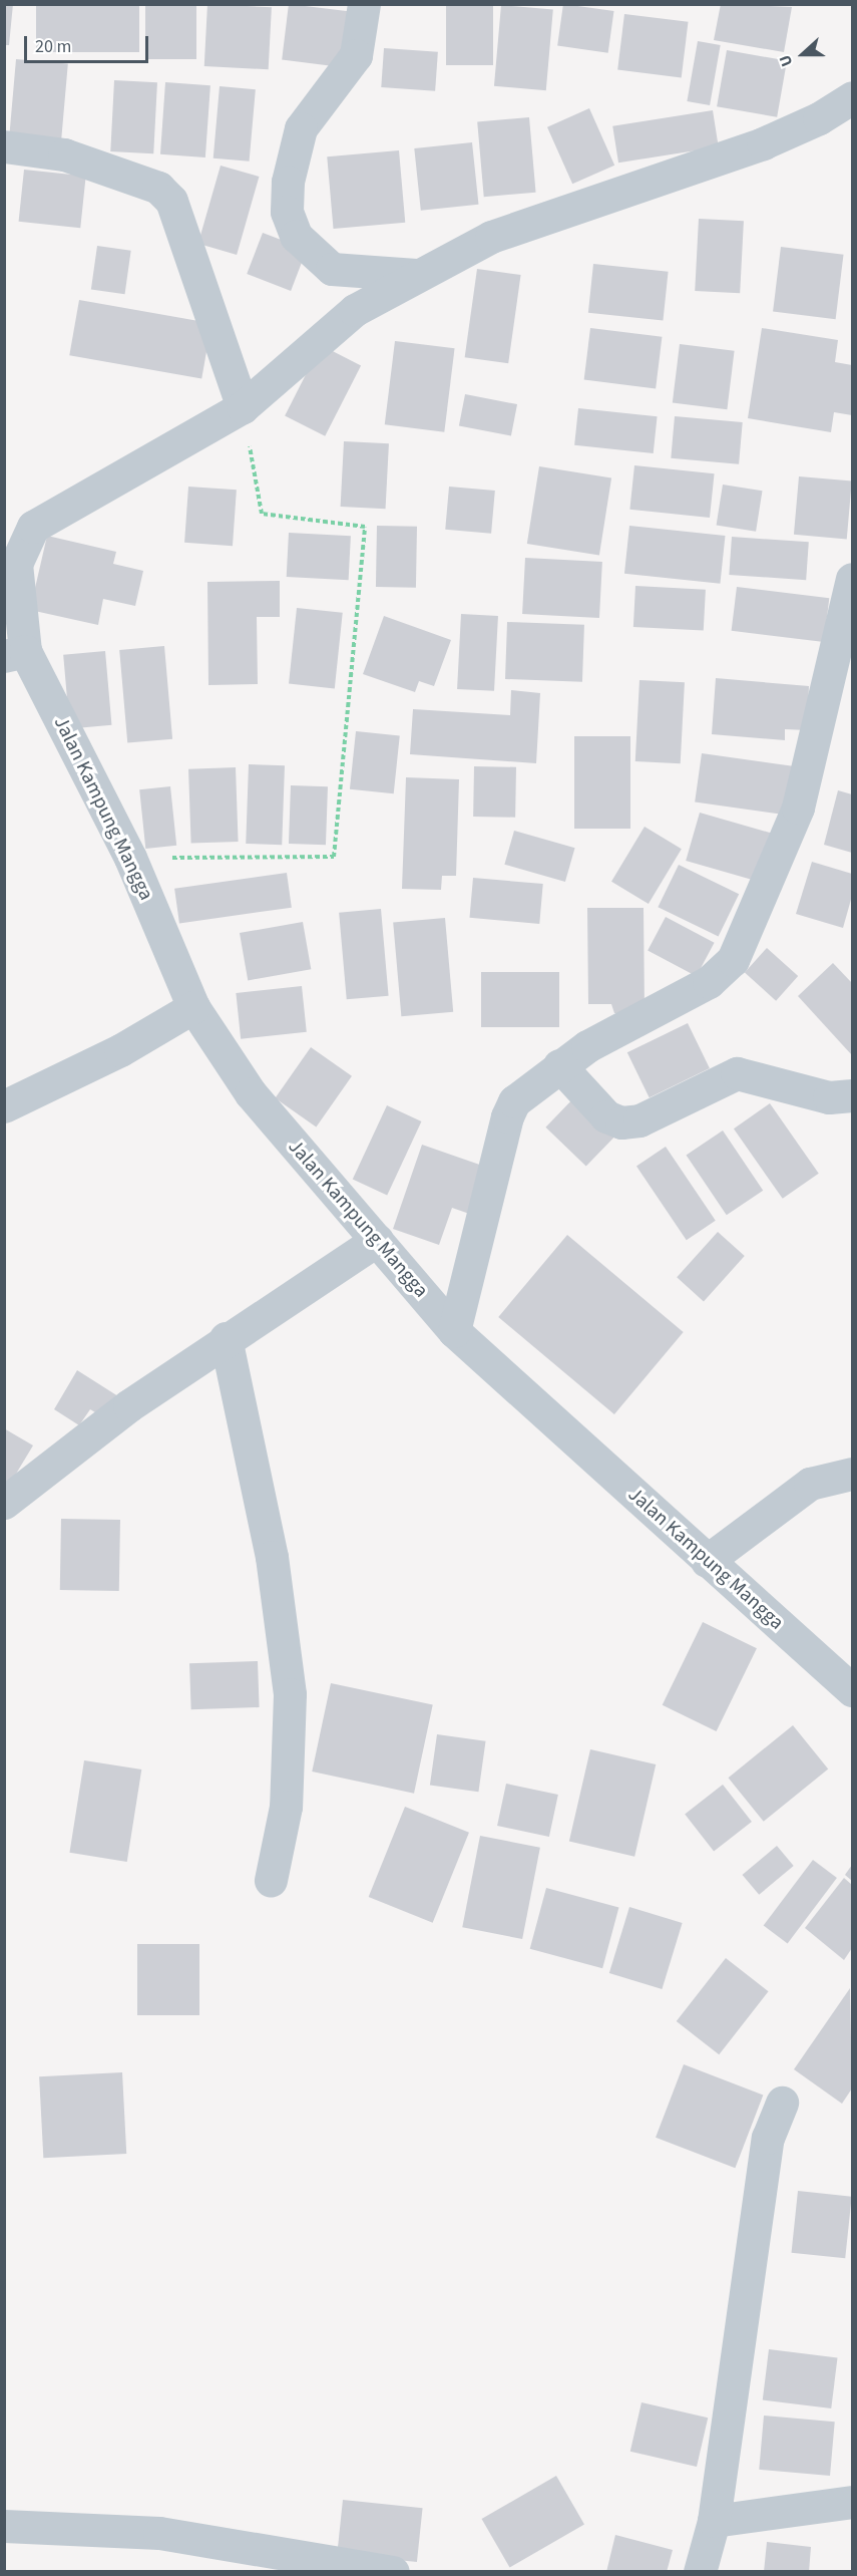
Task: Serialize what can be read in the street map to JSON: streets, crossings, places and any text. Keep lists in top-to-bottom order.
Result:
{
  "streets": {
    "street": ["Jalan Kampung Mangga"]
  },
  "scale_bar": "20 m",
  "north": "left"
}
